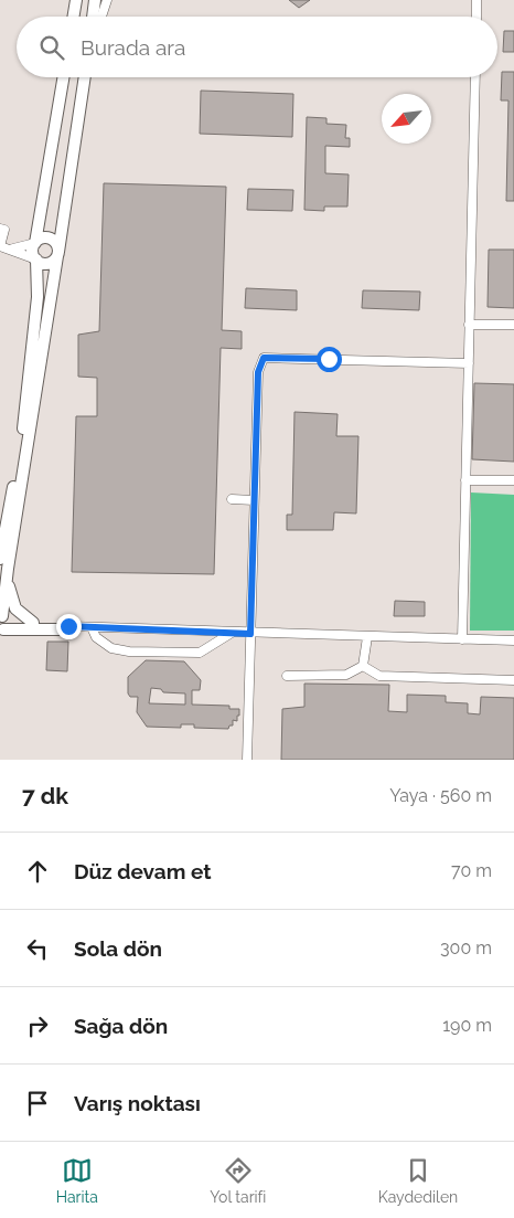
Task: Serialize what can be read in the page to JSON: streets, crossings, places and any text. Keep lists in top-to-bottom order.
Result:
{
  "north": "bottom left",
  "page": {
    "search": "Burada ara",
    "heading": ["7 dk", "Yaya · 560 m"],
    "list": [
      ["Düz devam et", "70 m"],
      ["Sola dön", "300 m"],
      ["Sağa dön", "190 m"],
      "Varış noktası"
    ],
    "nav": ["Harita", "Yol tarifi", "Kaydedilen"]
  }
}
